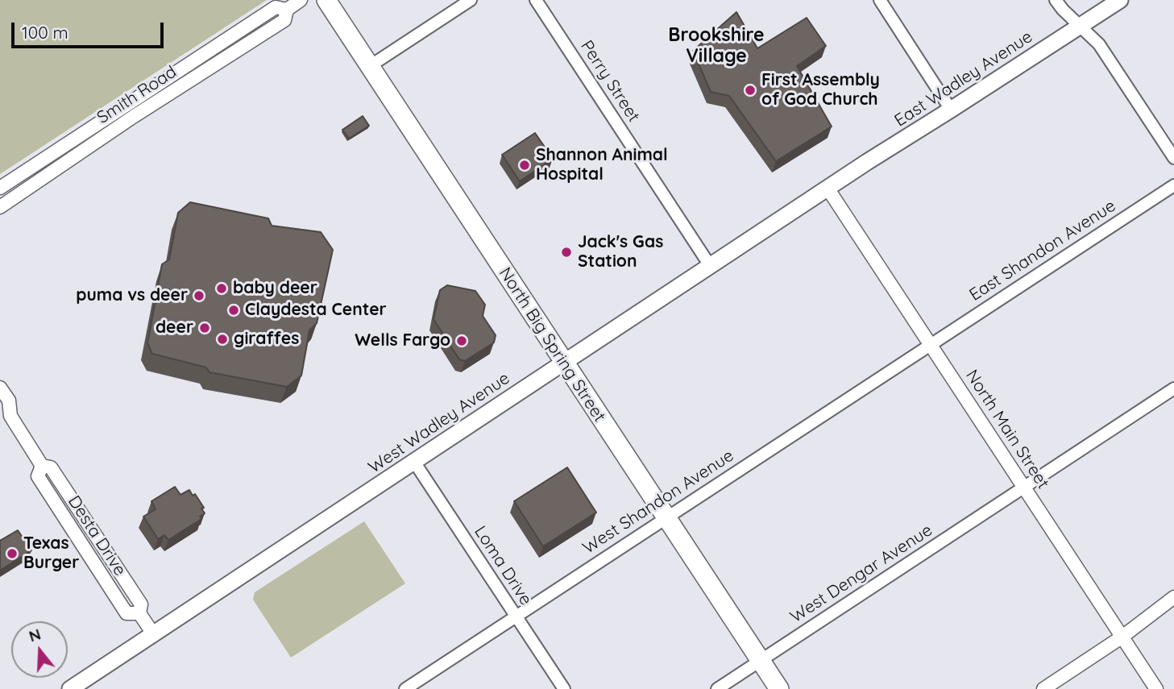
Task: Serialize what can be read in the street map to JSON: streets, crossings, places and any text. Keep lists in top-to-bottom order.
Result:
{
  "streets": {
    "highway": ["North Big Spring Street"],
    "main road": ["East Wadley Avenue", "West Wadley Avenue"],
    "street": [
      "Perry Street",
      "Smith Road",
      "East Shandon Avenue",
      "North Main Street",
      "West Shandon Avenue",
      "Desta Drive",
      "Loma Drive",
      "West Dengar Avenue"
    ]
  },
  "crossings": [
    ["East Wadley Avenue", "West Wadley Avenue"],
    ["East Wadley Avenue", "North Main Street"],
    ["Perry Street", "West Wadley Avenue"],
    ["East Shandon Avenue", "North Main Street"],
    ["East Shandon Avenue", "West Shandon Avenue"],
    ["North Big Spring Street", "West Wadley Avenue"],
    ["North Big Spring Street", "West Shandon Avenue"],
    ["North Big Spring Street", "West Dengar Avenue"],
    ["West Wadley Avenue", "North Main Street"],
    ["West Wadley Avenue", "Desta Drive"],
    ["West Wadley Avenue", "Loma Drive"],
    ["North Main Street", "West Shandon Avenue"],
    ["North Main Street", "West Dengar Avenue"],
    ["West Shandon Avenue", "Loma Drive"]
  ],
  "districts": ["Brookshire Village"],
  "places": [
    "First Assembly of God Church",
    "Shannon Animal Hospital",
    "Jack's Gas Station",
    "baby deer",
    "puma vs deer",
    "Claydesta Center",
    "deer",
    "giraffes",
    "Wells Fargo",
    "Texas Burger"
  ],
  "scale_bar": "100 m",
  "north": "top"
}
